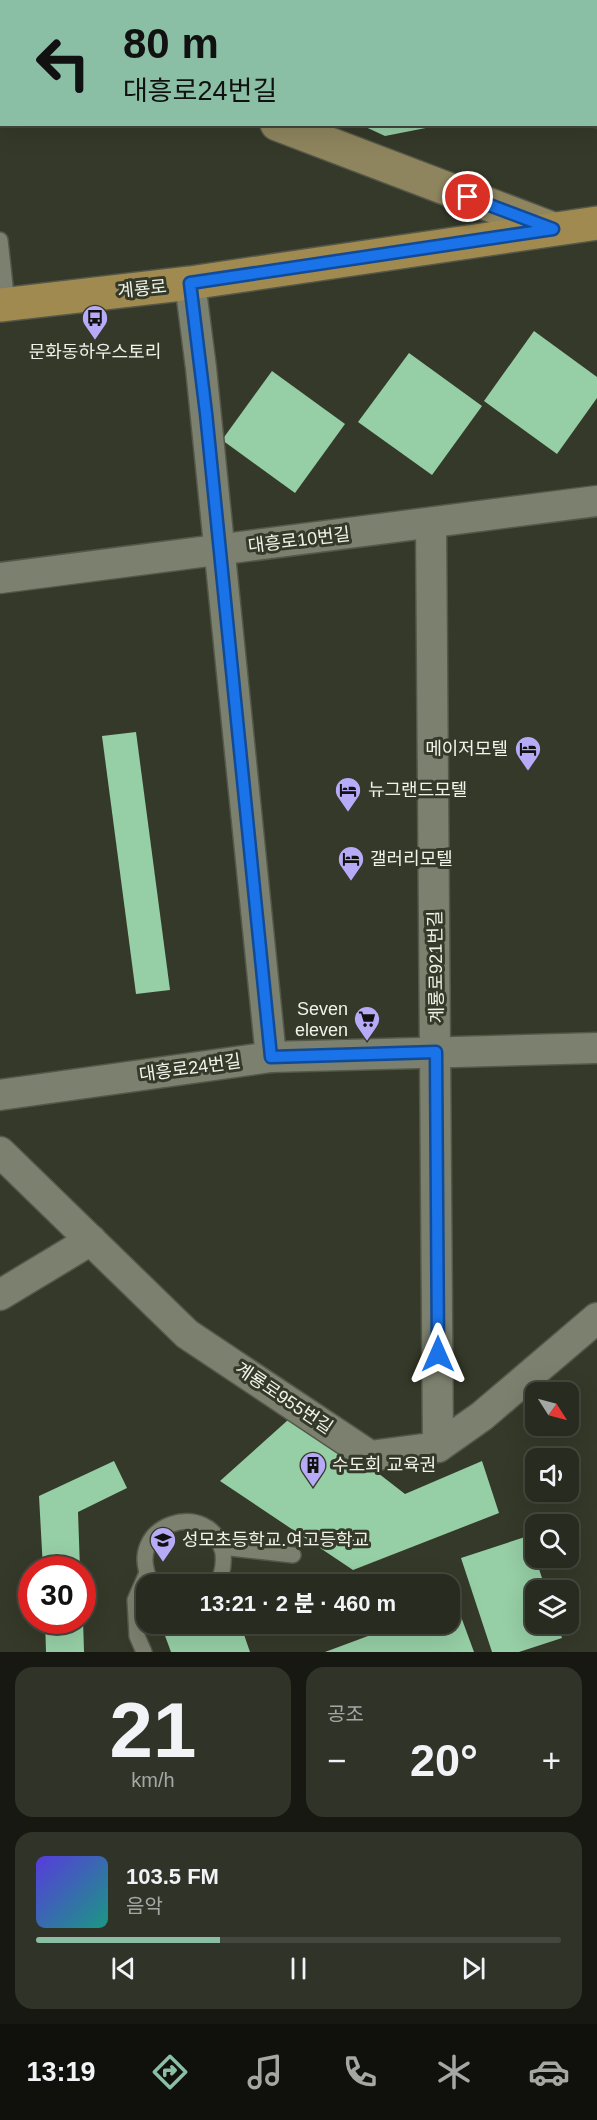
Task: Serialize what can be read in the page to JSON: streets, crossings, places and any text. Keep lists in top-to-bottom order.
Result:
{
  "streets": {
    "main road": ["계룡로"],
    "street": [
      "대흥로10번길",
      "계룡로921번길",
      "대흥로24번길",
      "계룡로955번길"
    ]
  },
  "crossings": [
    ["대흥로10번길", "계룡로921번길"],
    ["계룡로921번길", "대흥로24번길"],
    ["계룡로921번길", "계룡로955번길"]
  ],
  "places": {
    "bus stop": ["문화동하우스토리"],
    "hotel": ["메이저모텔", "뉴그랜드모텔", "갤러리모텔"],
    "supermarket": ["Seven eleven"],
    "building": ["수도회 교육권"],
    "school or university": ["성모초등학교.여고등학교"]
  },
  "north": "bottom right",
  "page": {
    "turn": ["80 m", "대흥로24번길"],
    "limit": "30",
    "trip": "13:21 · 2 분 · 460 m",
    "tile": [
      ["21", "km/h"],
      "공조"
    ],
    "heat": ["−", "20°", "+"],
    "song": ["103.5 FM", "음악"],
    "tabs": "13:19"
  }
}
